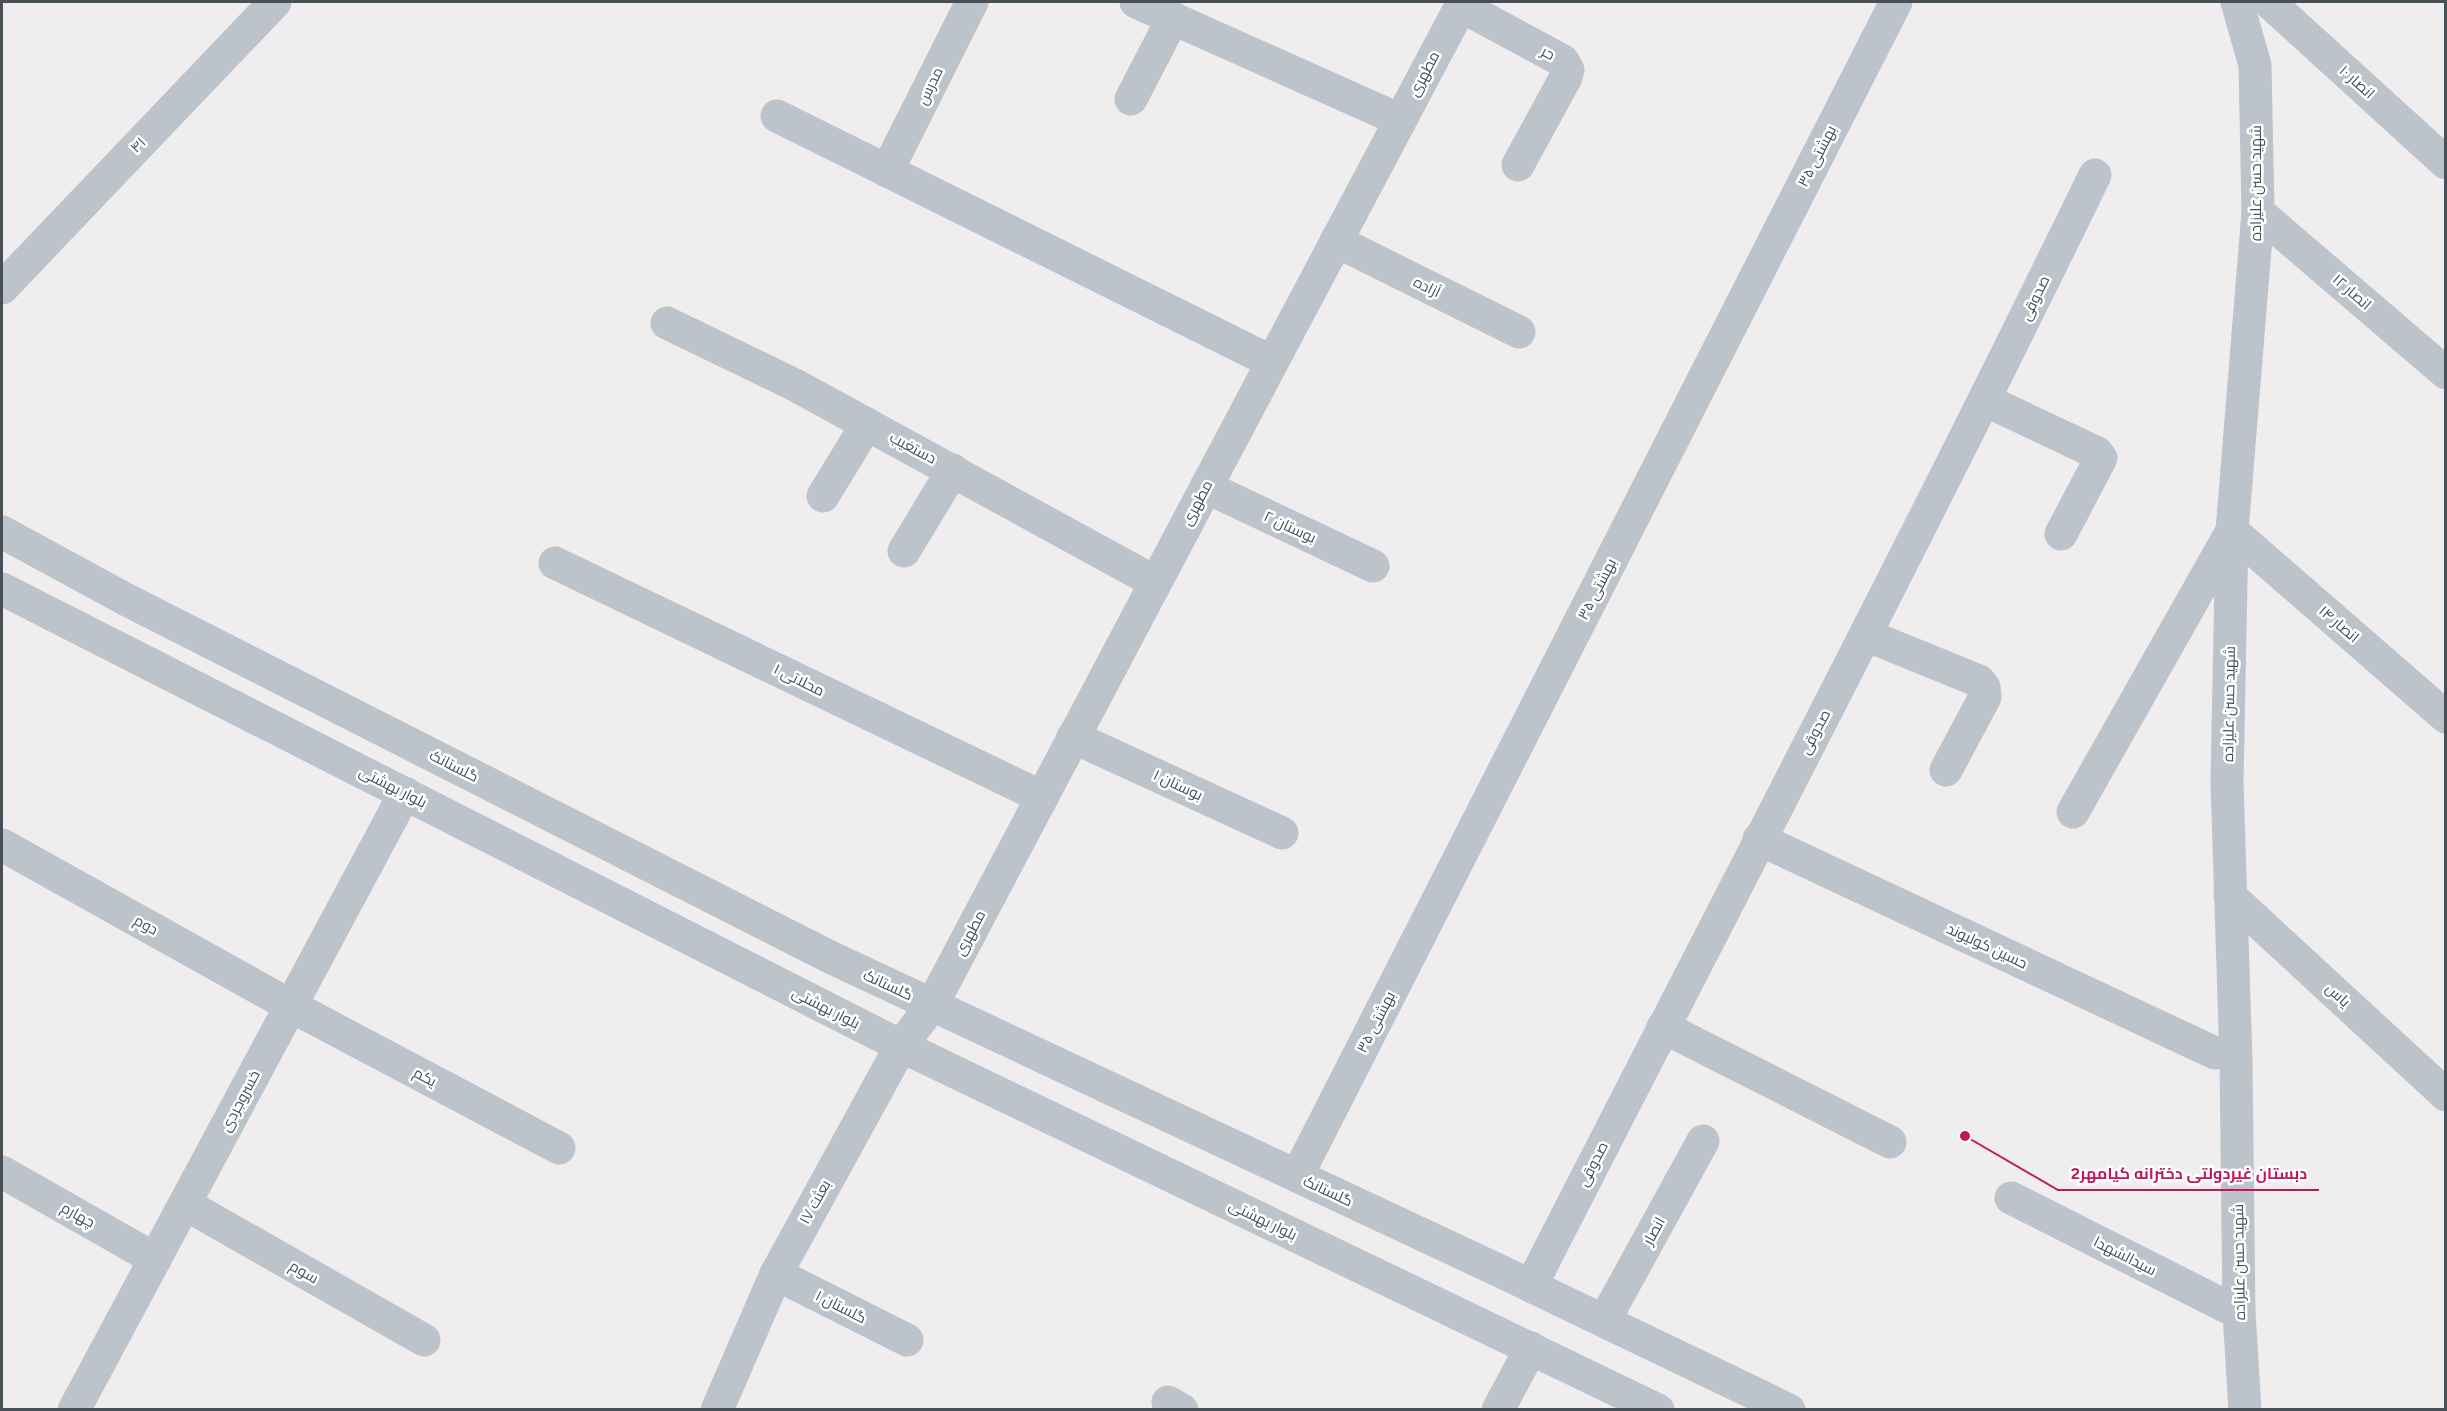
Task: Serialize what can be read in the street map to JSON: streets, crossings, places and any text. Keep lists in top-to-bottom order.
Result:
{
  "streets": {
    "street": [
      "حر",
      "مطهری",
      "انصار ۱۰",
      "مدرس",
      "۴۱",
      "بهشتی ۳۵",
      "شهید حسن علیزاده",
      "آزاده",
      "انصار ۱۲",
      "صدوقی",
      "دستغیب",
      "بوستان ۲",
      "انصار ۱۴",
      "محلاتی ۱",
      "گلستانک",
      "بوستان ۱",
      "بلوار بهشتی",
      "دوم",
      "حسین کولیوند",
      "یاس",
      "یکم",
      "خسروجردی",
      "بعثت ۱۷",
      "چهارم",
      "انصار",
      "سیدالشهدا",
      "سوم",
      "گلستان ۱"
    ]
  },
  "crossings": [
    ["حر", "مطهری"],
    ["مطهری", "آزاده"],
    ["مطهری", "دستغیب"],
    ["مطهری", "بوستان ۲"],
    ["مطهری", "محلاتی ۱"],
    ["مطهری", "گلستانک"],
    ["مطهری", "بوستان ۱"],
    ["مطهری", "بعثت ۱۷"],
    ["بهشتی ۳۵", "گلستانک"],
    ["شهید حسن علیزاده", "انصار ۱۲"],
    ["شهید حسن علیزاده", "انصار ۱۴"],
    ["شهید حسن علیزاده", "یاس"],
    ["شهید حسن علیزاده", "سیدالشهدا"],
    ["صدوقی", "گلستانک"],
    ["صدوقی", "حسین کولیوند"],
    ["گلستانک", "بعثت ۱۷"],
    ["گلستانک", "انصار"],
    ["بلوار بهشتی", "خسروجردی"],
    ["بلوار بهشتی", "بعثت ۱۷"],
    ["دوم", "یکم"],
    ["دوم", "خسروجردی"],
    ["یکم", "خسروجردی"],
    ["خسروجردی", "چهارم"],
    ["خسروجردی", "سوم"],
    ["بعثت ۱۷", "گلستان ۱"]
  ],
  "places": ["دبستان غیردولتی دخترانه کیامهر2"]
}
